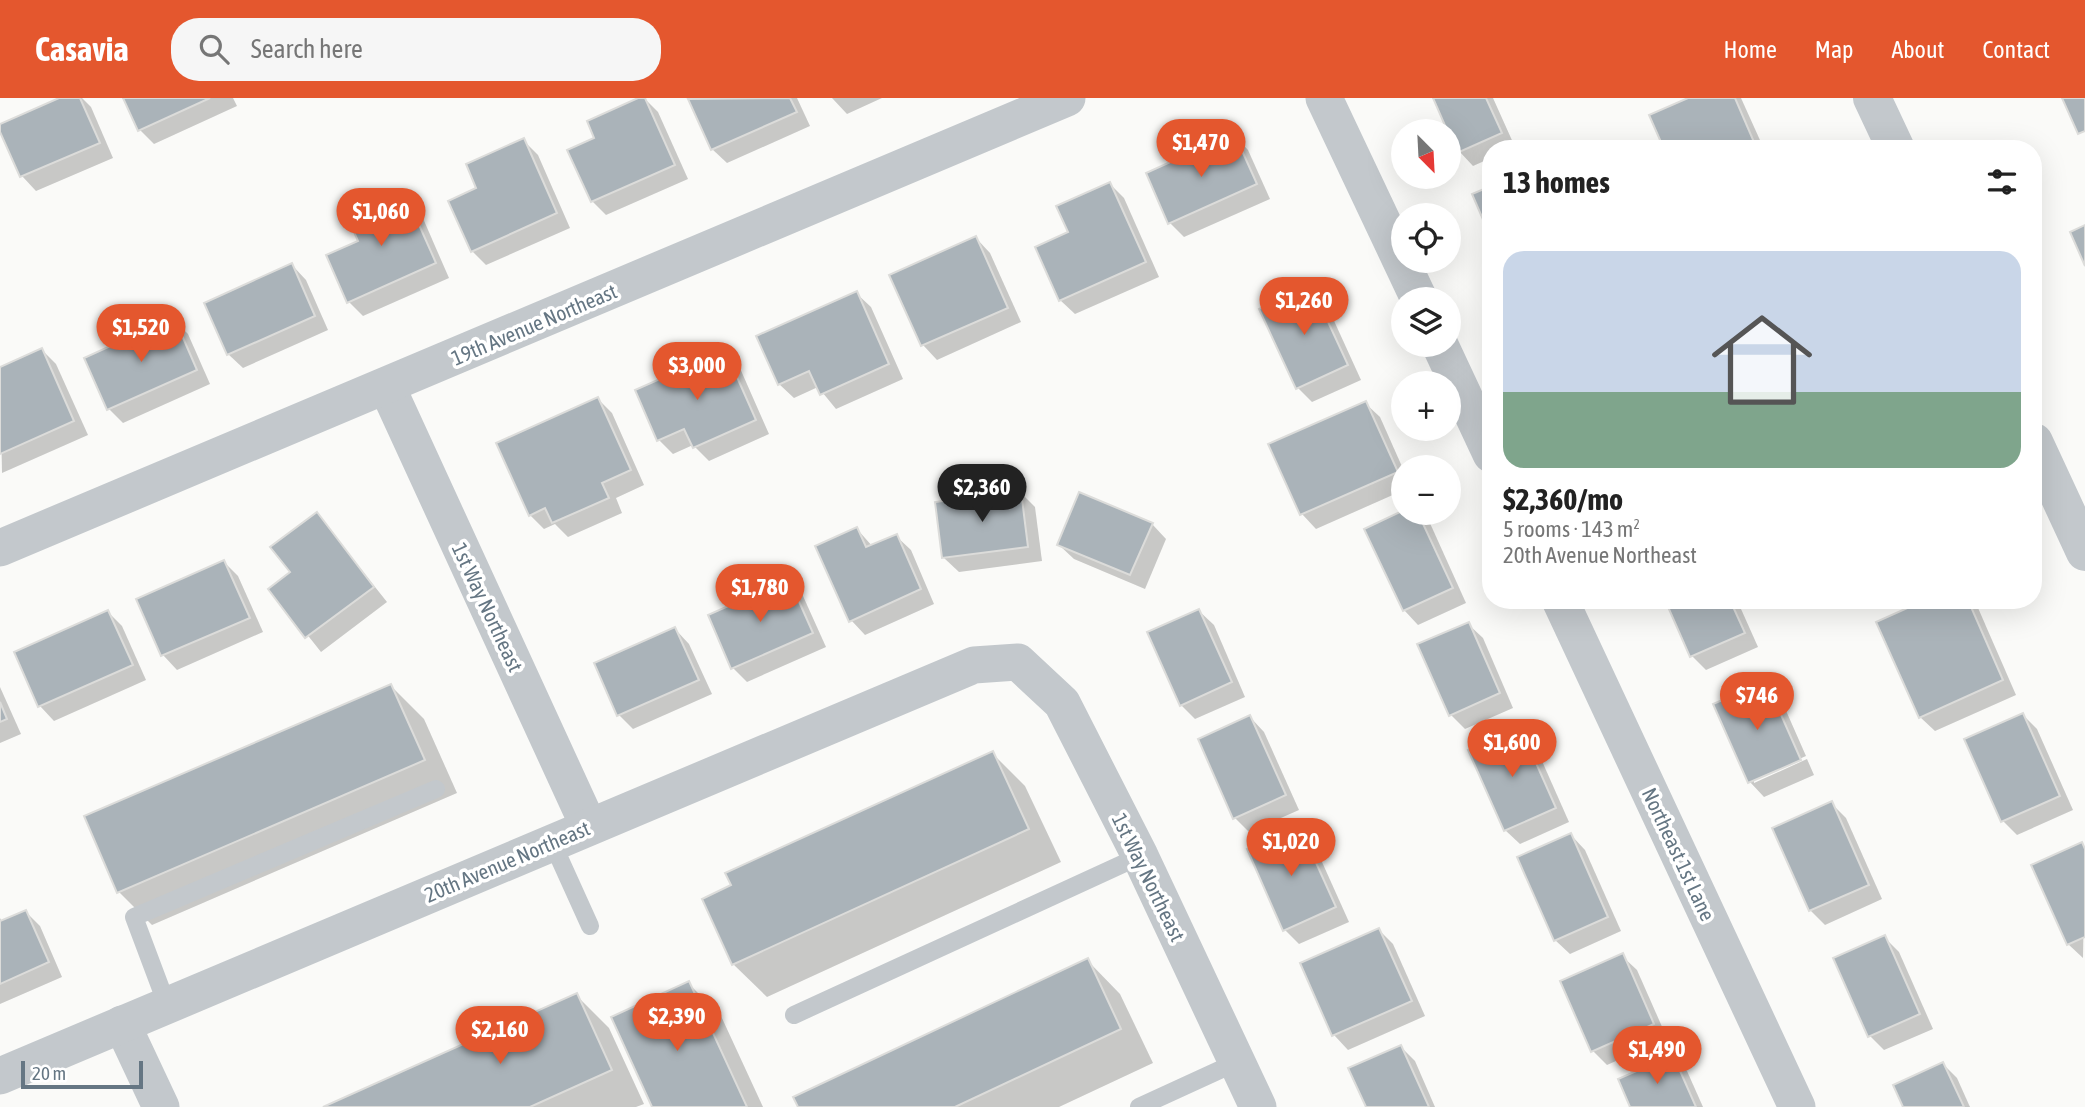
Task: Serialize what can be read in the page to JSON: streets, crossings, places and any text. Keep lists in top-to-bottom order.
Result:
{
  "streets": {
    "street": [
      "19th Avenue Northeast",
      "1st Way Northeast",
      "Northeast 1st Lane",
      "20th Avenue Northeast"
    ]
  },
  "crossings": [
    ["19th Avenue Northeast", "1st Way Northeast"],
    ["1st Way Northeast", "20th Avenue Northeast"]
  ],
  "scale_bar": "20 m",
  "north": "bottom right",
  "page": {
    "header": "Casavia",
    "search": "Search here",
    "nav": [
      "Home",
      "Map",
      "About",
      "Contact"
    ],
    "map_buttons": ["+", "−"],
    "price": [
      "$1,470",
      "$1,060",
      "$1,260",
      "$1,520",
      "$3,000",
      "$2,360",
      "$1,780",
      "$746",
      "$1,600",
      "$1,020",
      "$2,390",
      "$2,160",
      "$1,490"
    ],
    "heading": "13 homes",
    "list": [
      {
        "name": "$2,360/mo",
        "note": "5 rooms · 143 m² · 20th Avenue Northeast"
      }
    ],
    "scale": "20 m"
  }
}
